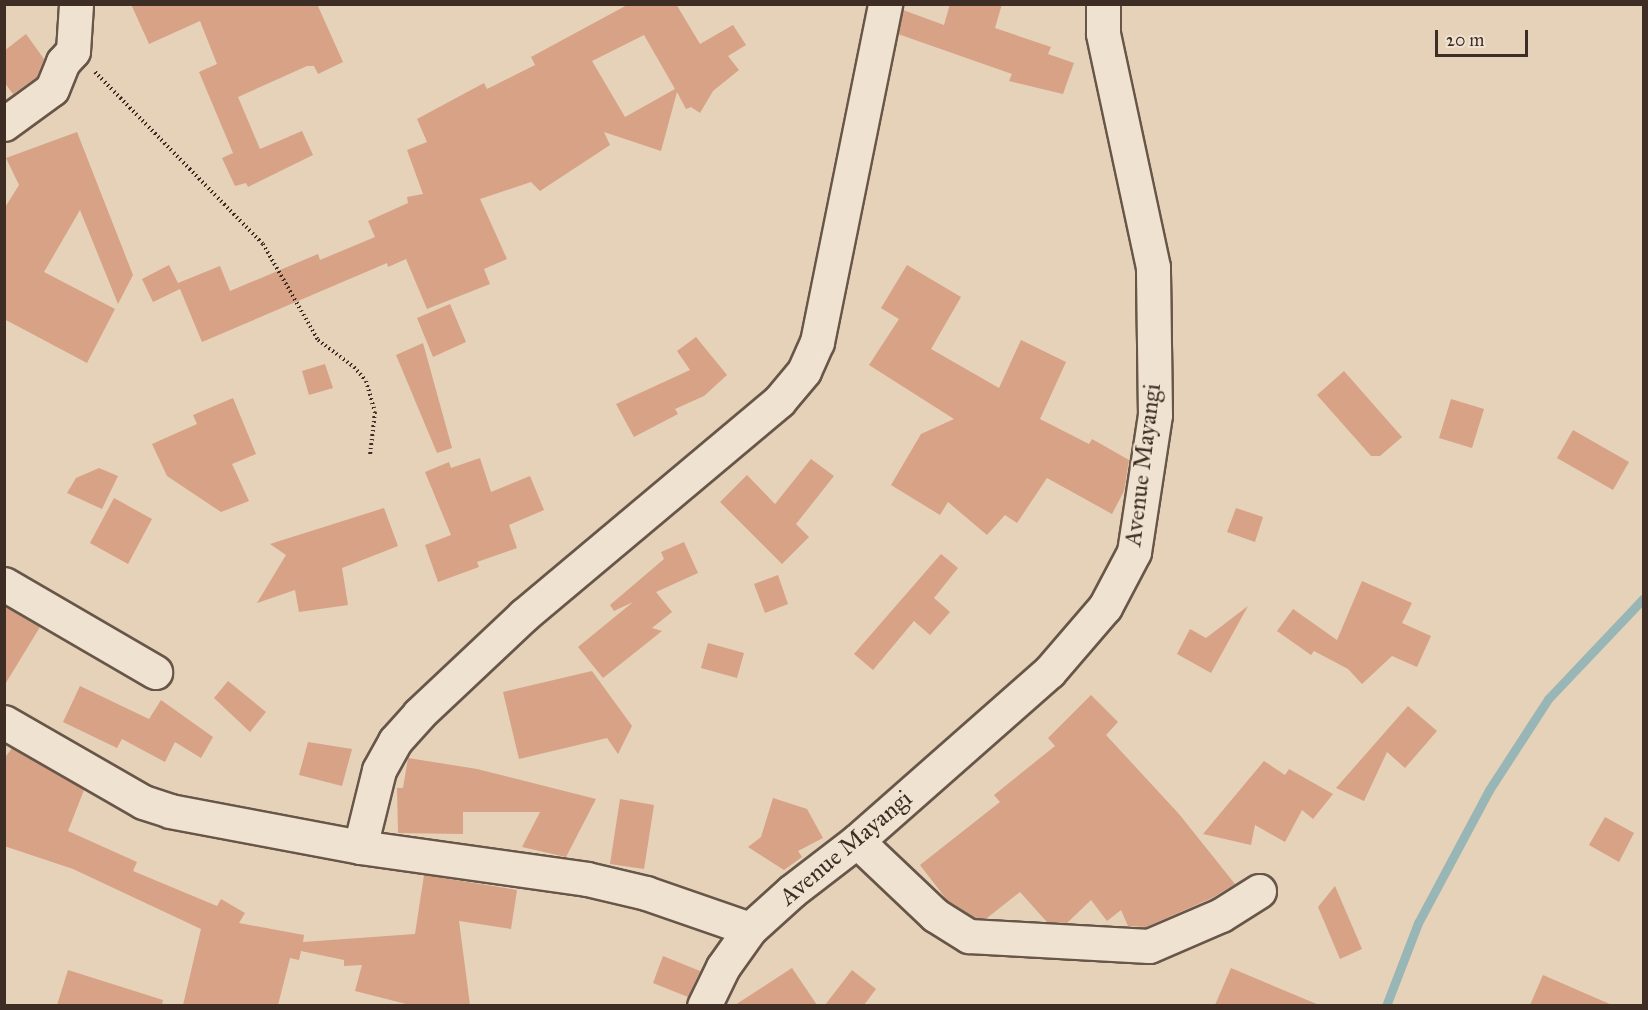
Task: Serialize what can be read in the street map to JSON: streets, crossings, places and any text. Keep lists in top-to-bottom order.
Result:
{
  "streets": {
    "street": ["Avenue Mayangi"]
  },
  "scale_bar": "20 m"
}
